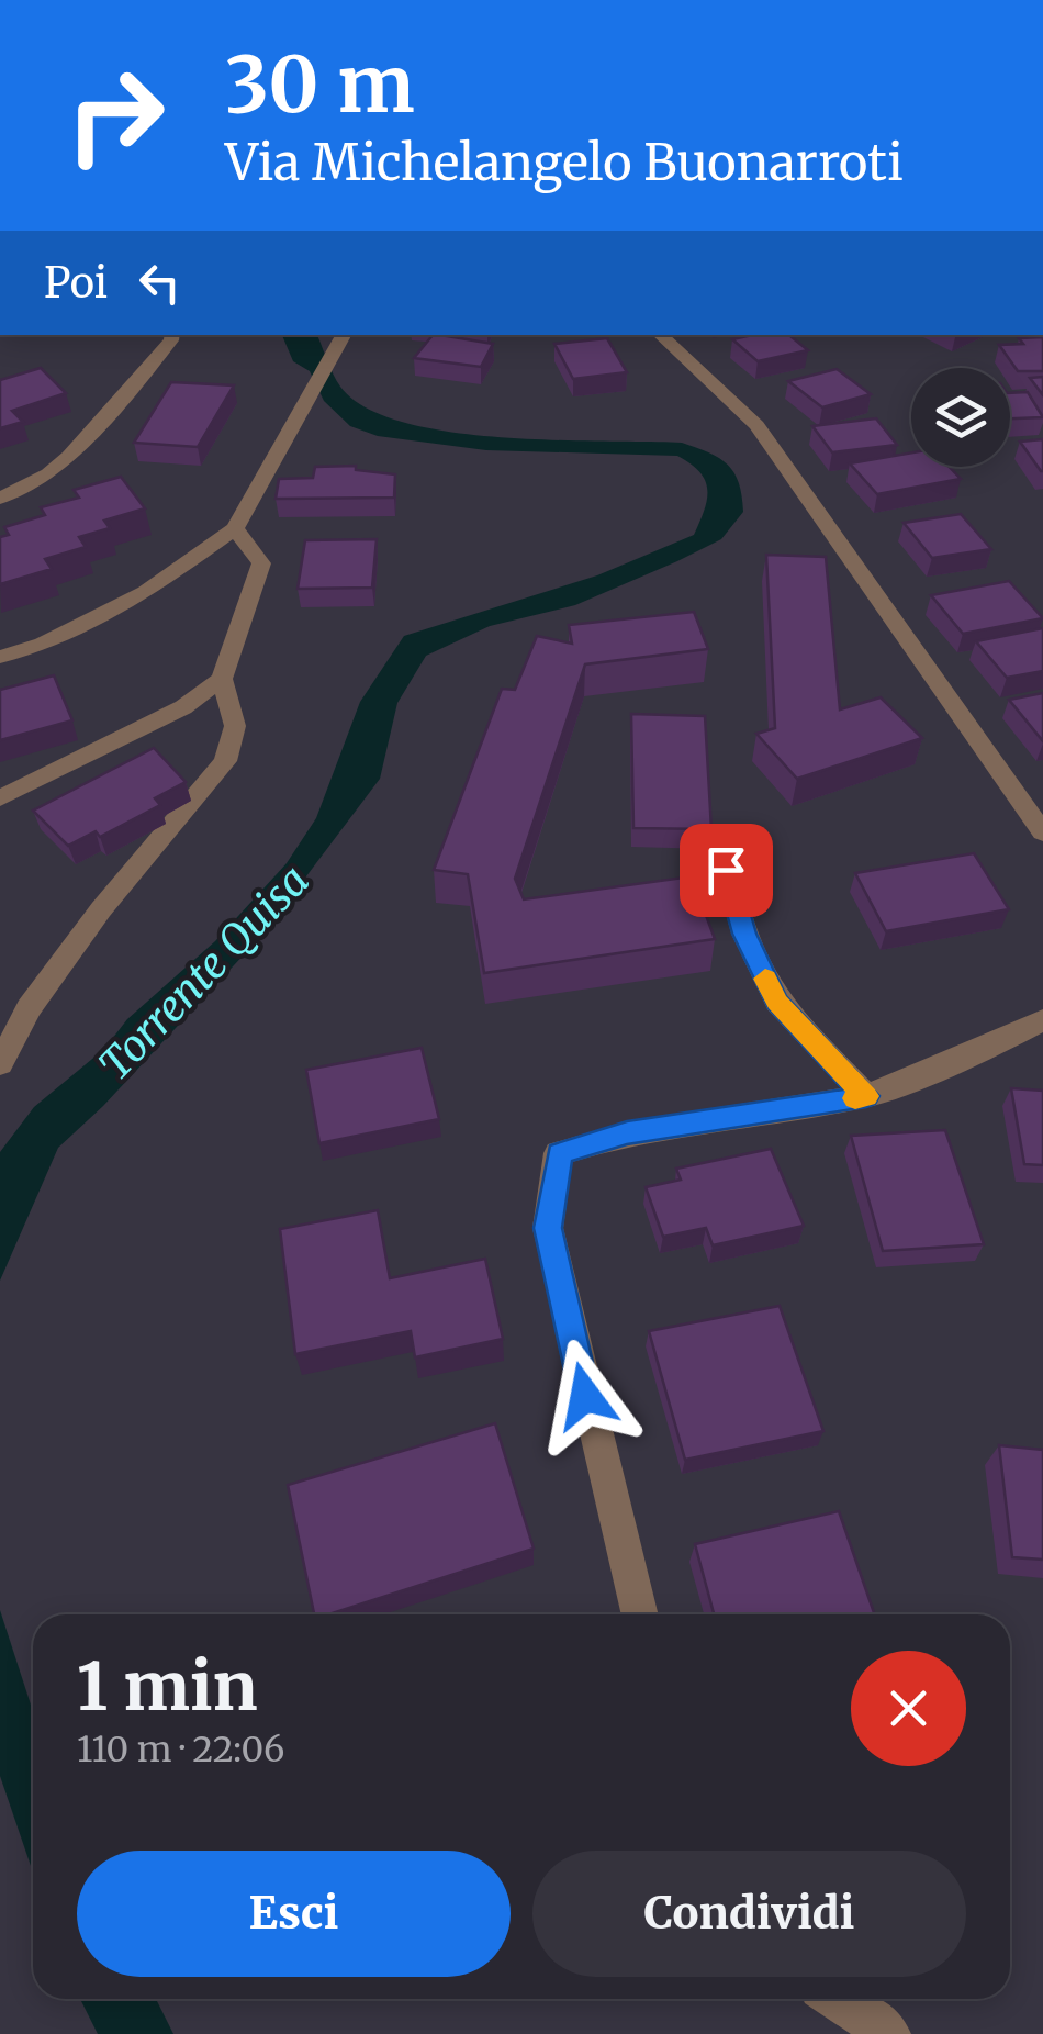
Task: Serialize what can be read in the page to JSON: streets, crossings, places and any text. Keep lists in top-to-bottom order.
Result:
{
  "water": ["Torrente Quisa"],
  "page": {
    "turn": ["30 m", "Via Michelangelo Buonarroti"],
    "then": "Poi",
    "heading": ["1 min", "110 m · 22:06"],
    "buttons": ["Esci", "Condividi"]
  }
}
